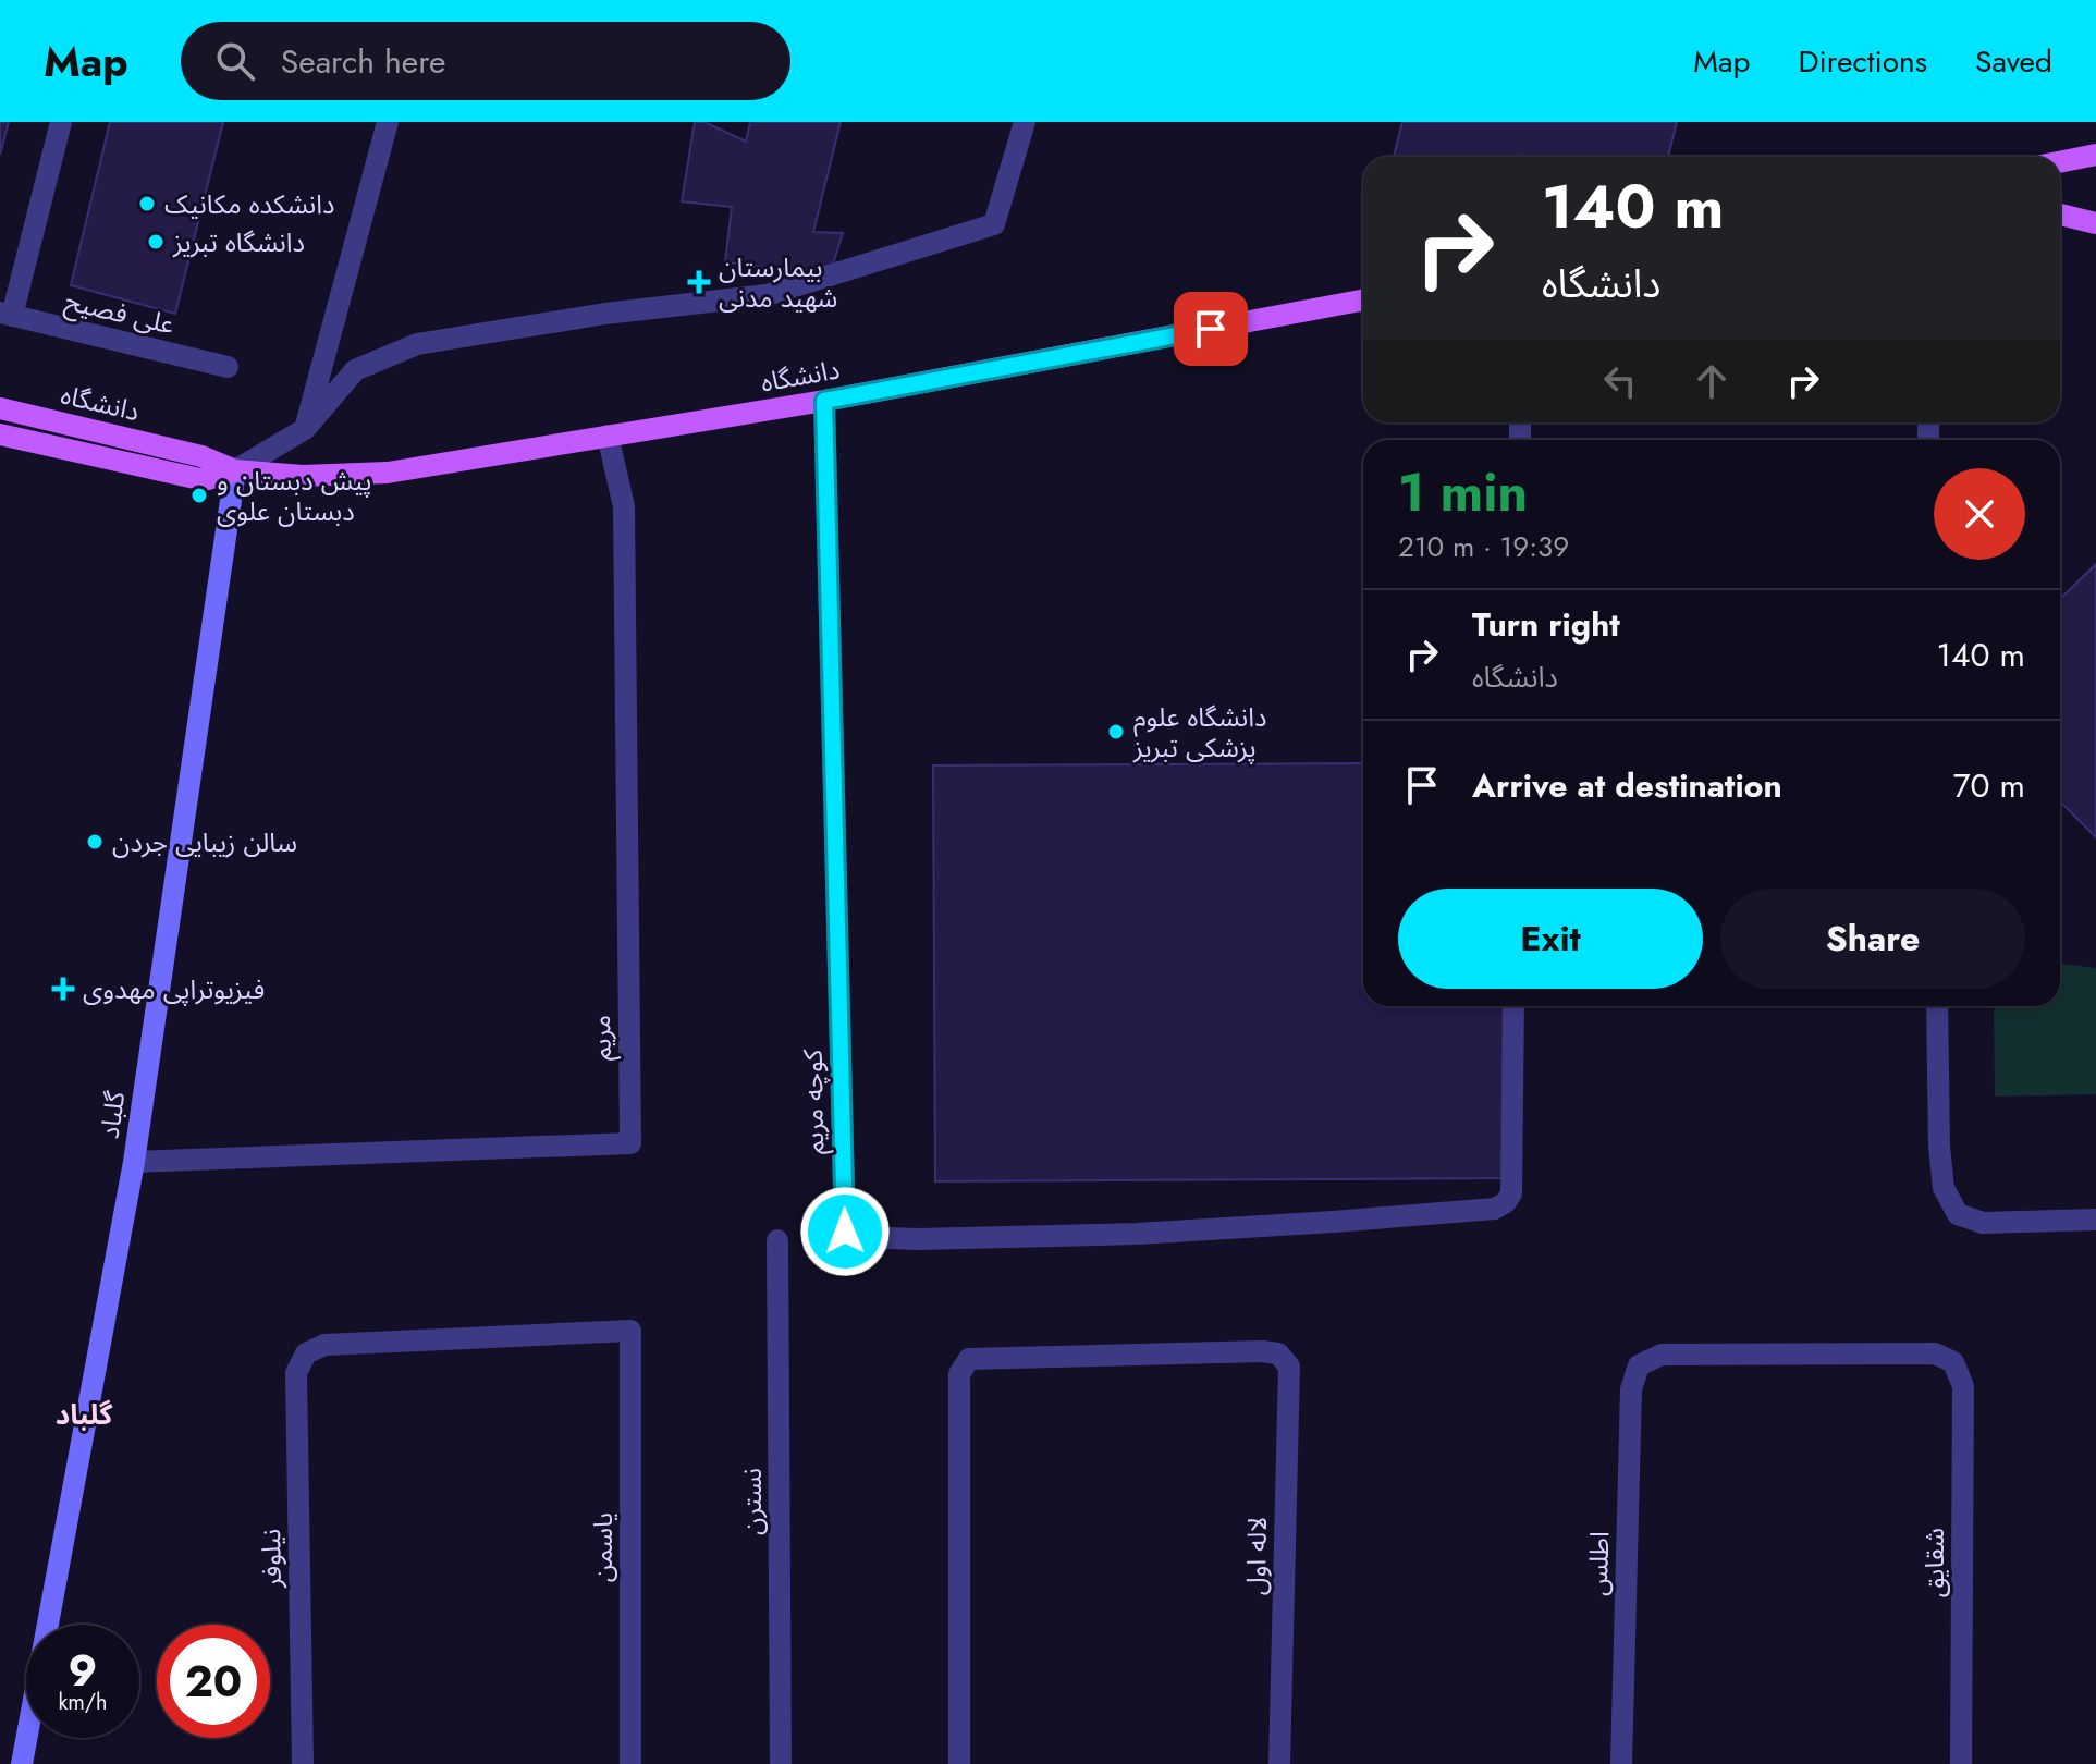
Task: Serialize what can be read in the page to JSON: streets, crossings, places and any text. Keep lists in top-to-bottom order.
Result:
{
  "streets": {
    "main road": ["دانشگاه", "گلباد"],
    "street": [
      "علی فصیح",
      "مریم",
      "کوچه مریم",
      "نسترن",
      "یاسمن",
      "لاله اول",
      "نیلوفر",
      "شقایق",
      "اطلس"
    ]
  },
  "crossings": [
    ["دانشگاه", "مریم"],
    ["دانشگاه", "کوچه مریم"],
    ["دانشگاه", "گلباد"],
    ["مریم", "گلباد"],
    ["یاسمن", "نیلوفر"],
    ["شقایق", "اطلس"]
  ],
  "districts": ["گلباد"],
  "places": {
    "other": [
      "دانشکده مکانیک",
      "دانشگاه تبریز",
      "پیش دبستان و دبستان علوی",
      "دانشگاه علوم پزشکی تبریز",
      "سالن زیبایی جردن"
    ],
    "health": ["بیمارستان شهید مدنی", "فیزیوتراپی مهدوی"]
  },
  "page": {
    "header": "Map",
    "search": "Search here",
    "nav": ["Map", "Directions", "Saved"],
    "turn": ["140 m", "دانشگاه"],
    "heading": ["1 min", "210 m · 19:39"],
    "list": [
      {
        "name": "Turn right",
        "note": "دانشگاه",
        "value": "140 m"
      },
      {
        "name": "Arrive at destination",
        "value": "70 m"
      }
    ],
    "buttons": ["Exit", "Share"],
    "speed": "9 km/h",
    "limit": "20"
  }
}
